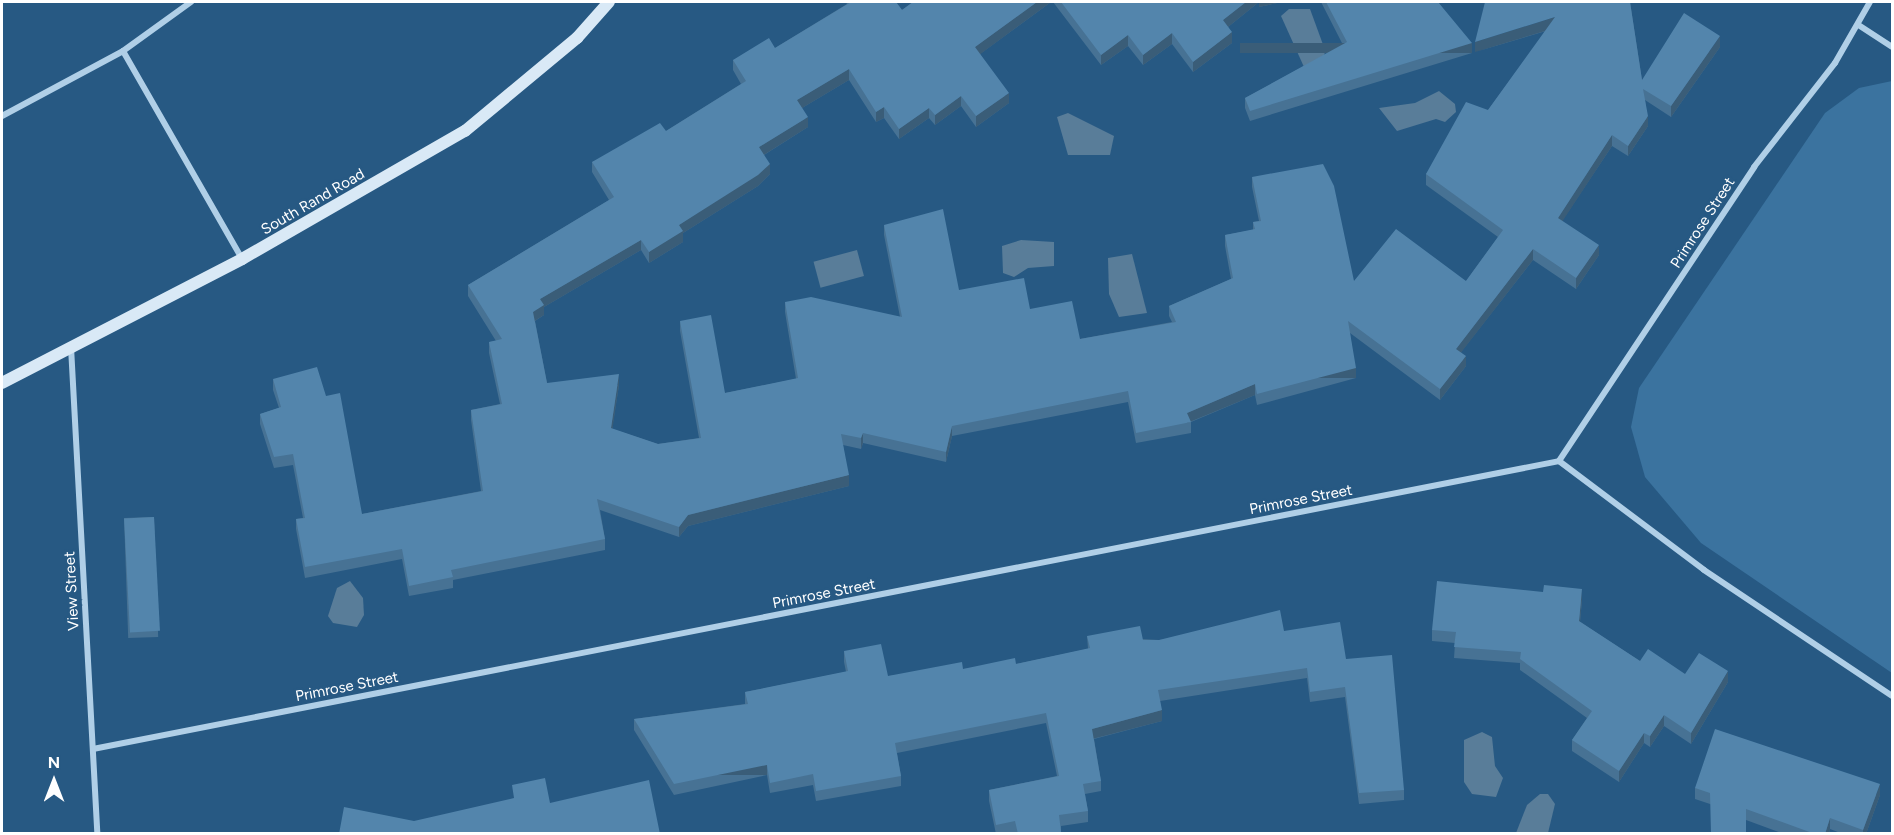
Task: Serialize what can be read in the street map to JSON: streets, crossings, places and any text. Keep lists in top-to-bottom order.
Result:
{
  "streets": {
    "main road": ["South Rand Road"],
    "street": ["Primrose Street", "View Street"]
  },
  "crossings": [
    ["South Rand Road", "View Street"],
    ["Primrose Street", "View Street"]
  ],
  "north": "top"
}
